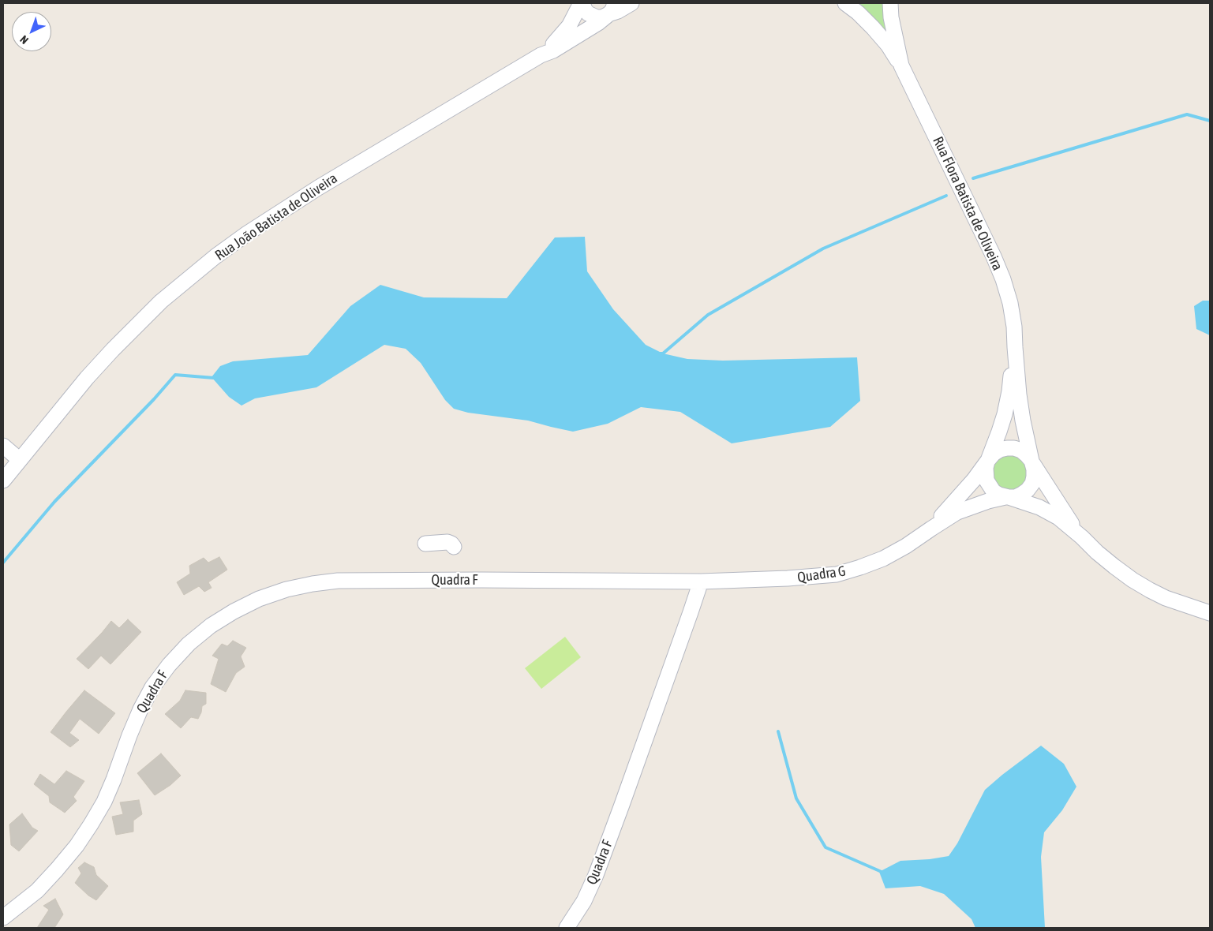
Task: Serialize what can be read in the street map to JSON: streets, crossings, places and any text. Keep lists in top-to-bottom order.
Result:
{
  "streets": {
    "street": [
      "Rua Flora Batista de Oliveira",
      "Rua João Batista de Oliveira",
      "Quadra G",
      "Quadra F"
    ]
  },
  "crossings": [
    ["Rua Flora Batista de Oliveira", "Quadra G"],
    ["Quadra G", "Quadra F"]
  ],
  "north": "bottom left"
}
